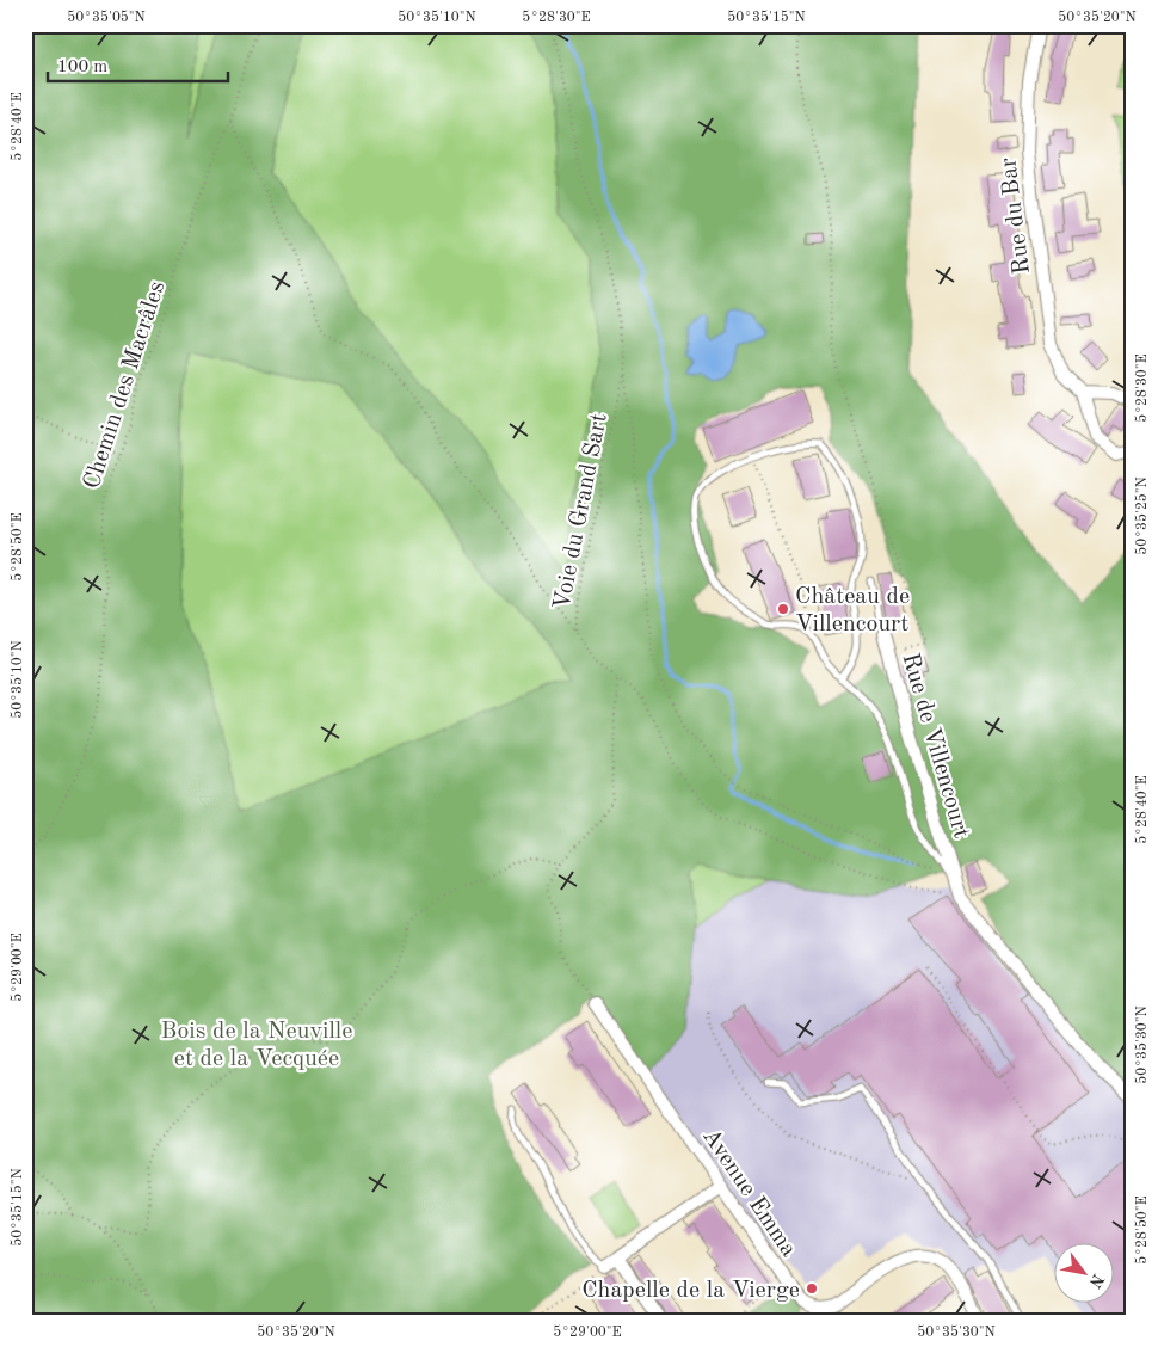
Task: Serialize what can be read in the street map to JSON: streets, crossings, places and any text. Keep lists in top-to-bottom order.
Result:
{
  "streets": {
    "street": ["Rue du Bar", "Rue de Villencourt", "Avenue Emma"],
    "path": ["Chemin des Macrâles", "Voie du Grand Sart"]
  },
  "crossings": [
    ["Voie du Grand Sart", "Rue de Villencourt"]
  ],
  "parks": ["Bois de la Neuville et de la Vecquée"],
  "places": ["Château de Villencourt", "Chapelle de la Vierge"],
  "scale_bar": "100 m",
  "north": "bottom right",
  "coordinates": [
    "50°35'05\"N",
    "50°35'10\"N",
    "5°28'30\"E",
    "50°35'15\"N",
    "50°35'20\"N",
    "5°28'40\"E",
    "50°35'25\"N",
    "5°28'50\"E",
    "5°29'00\"E",
    "50°35'30\"N"
  ]
}
